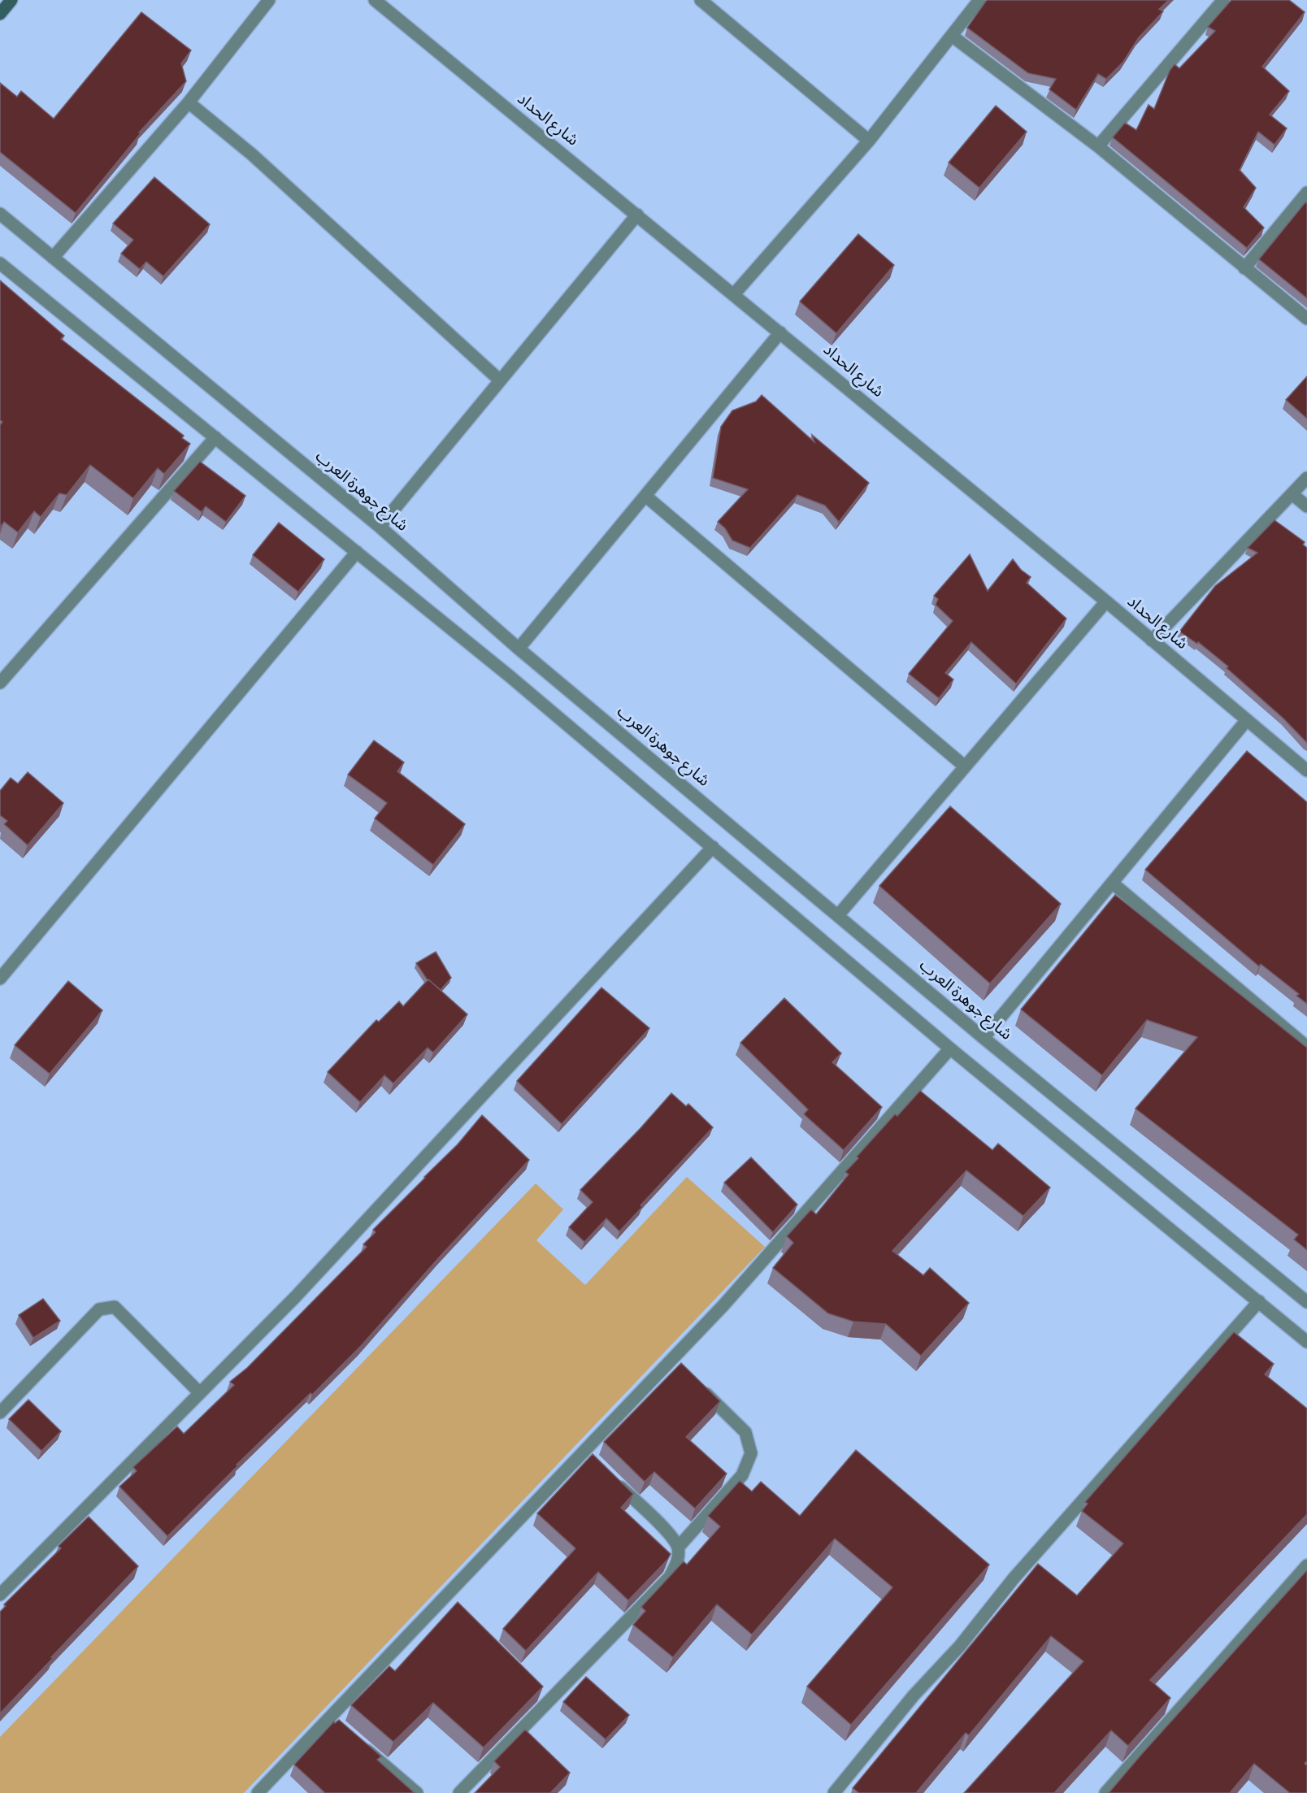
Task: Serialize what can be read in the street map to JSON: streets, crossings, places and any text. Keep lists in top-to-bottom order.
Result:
{
  "streets": {
    "street": ["شارع الحداد", "شارع جوهرة العرب"]
  }
}
